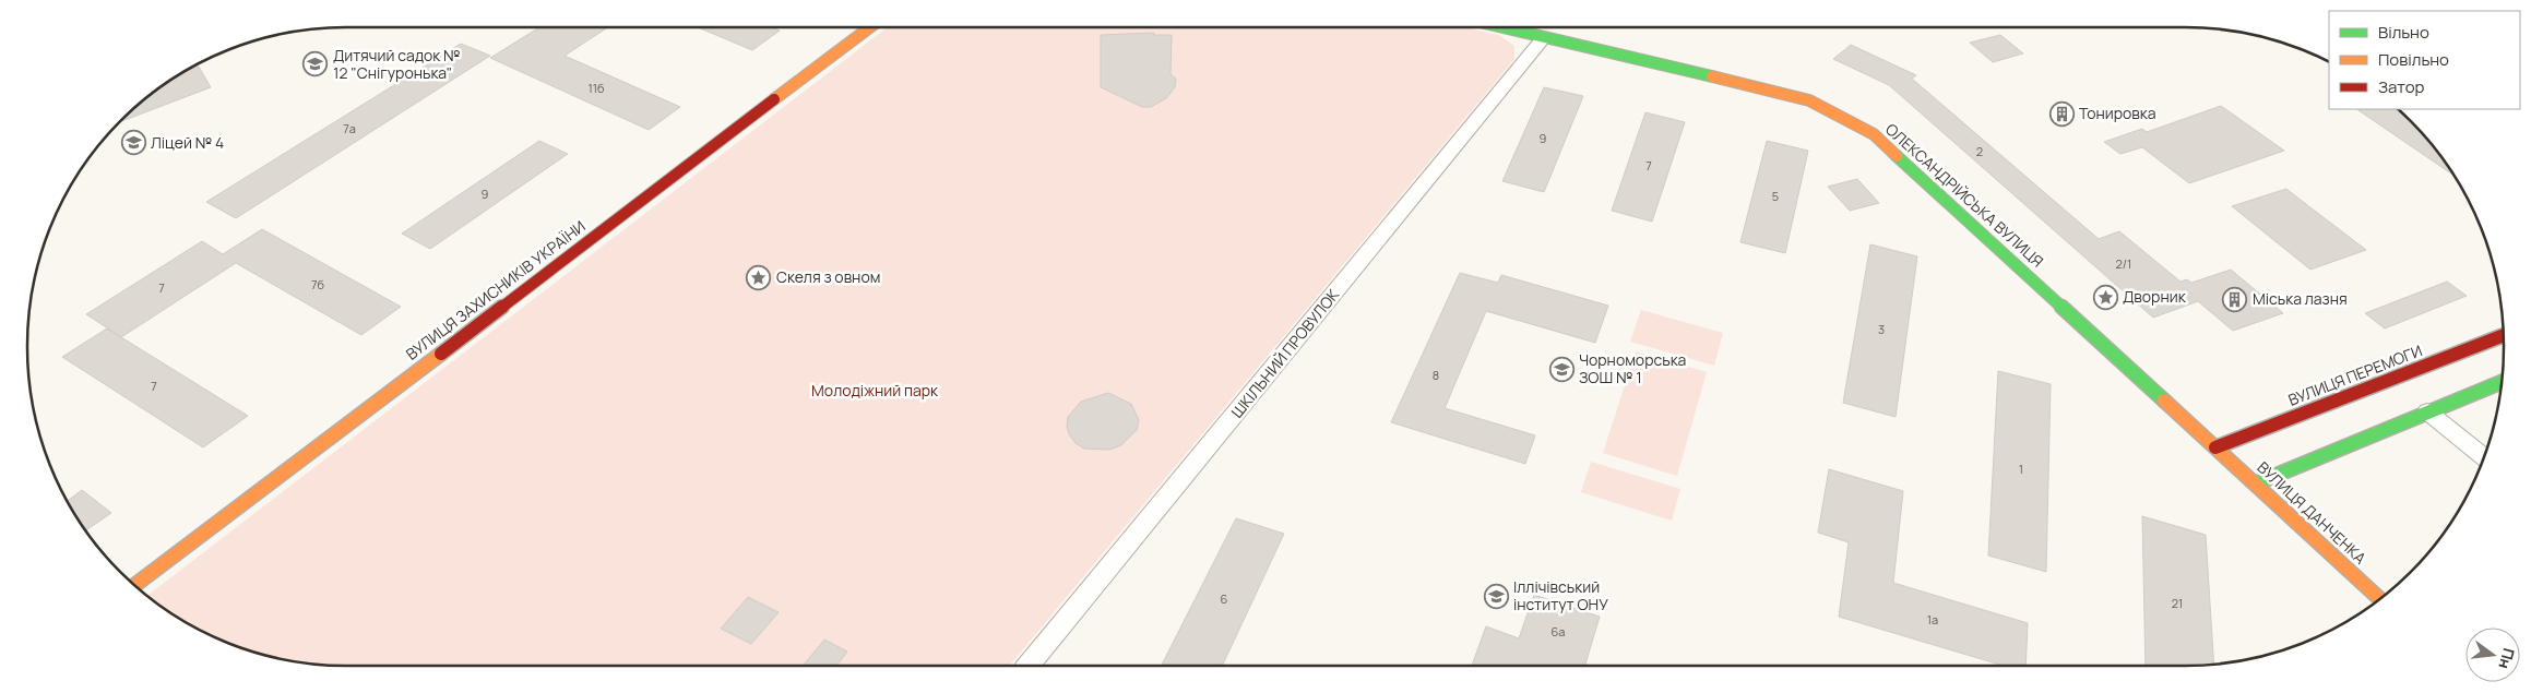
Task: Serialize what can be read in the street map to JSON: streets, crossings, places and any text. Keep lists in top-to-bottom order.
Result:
{
  "streets": {
    "main road": [
      "ОЛЕКСАНДРІЙСЬКА ВУЛИЦЯ",
      "ВУЛИЦЯ ЗАХИСНИКІВ УКРАЇНИ",
      "ВУЛИЦЯ ПЕРЕМОГИ",
      "ВУЛИЦЯ ДАНЧЕНКА"
    ],
    "street": ["ШКІЛЬНИЙ ПРОВУЛОК"]
  },
  "crossings": [
    ["ОЛЕКСАНДРІЙСЬКА ВУЛИЦЯ", "ШКІЛЬНИЙ ПРОВУЛОК"],
    ["ОЛЕКСАНДРІЙСЬКА ВУЛИЦЯ", "ВУЛИЦЯ ПЕРЕМОГИ"],
    ["ОЛЕКСАНДРІЙСЬКА ВУЛИЦЯ", "ВУЛИЦЯ ДАНЧЕНКА"],
    ["ВУЛИЦЯ ПЕРЕМОГИ", "ВУЛИЦЯ ДАНЧЕНКА"]
  ],
  "parks": ["Молодіжний парк"],
  "places": {
    "school or university": [
      "Дитячий садок № 12 \"Снігуронька\"",
      "Ліцей № 4",
      "Чорноморська ЗОШ № 1",
      "Іллічівський інститут ОНУ"
    ],
    "building": ["Тонировка", "Міська лазня"],
    "place": ["Скеля з овном", "Дворник"]
  },
  "house_numbers": [
    "11б",
    "7а",
    "9",
    "2",
    "7",
    "9",
    "5",
    "2/1",
    "7б",
    "7",
    "3",
    "8",
    "7",
    "1",
    "6",
    "21",
    "1а",
    "6а"
  ],
  "legend": ["Вільно", "Повільно", "Затор"],
  "north": "right"
}
